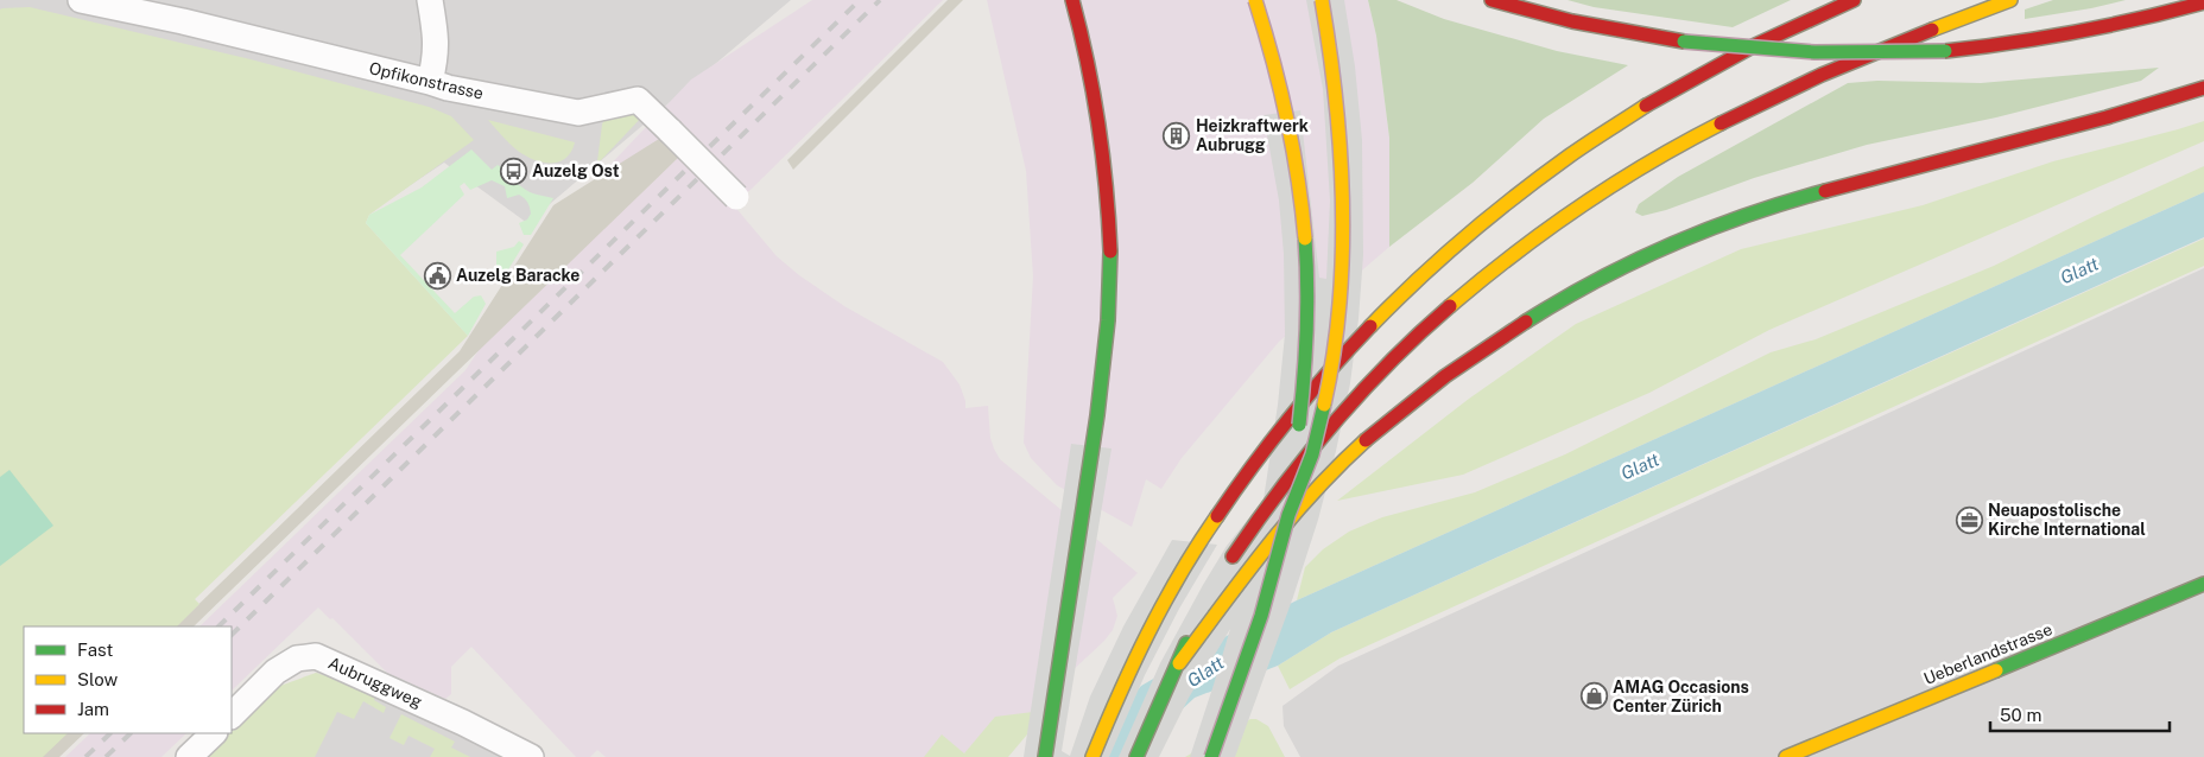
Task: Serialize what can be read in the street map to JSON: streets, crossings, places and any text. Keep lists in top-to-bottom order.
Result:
{
  "streets": {
    "main road": ["Ueberlandstrasse"],
    "street": ["Opfikonstrasse", "Aubruggweg"]
  },
  "water": ["Glatt"],
  "places": {
    "building": ["Heizkraftwerk Aubrugg"],
    "bus stop": ["Auzelg Ost"],
    "public building": ["Auzelg Baracke"],
    "office": ["Neuapostolische Kirche International"],
    "shop": ["AMAG Occasions Center Zürich"]
  },
  "legend": ["Fast", "Slow", "Jam"],
  "scale_bar": "50 m"
}
